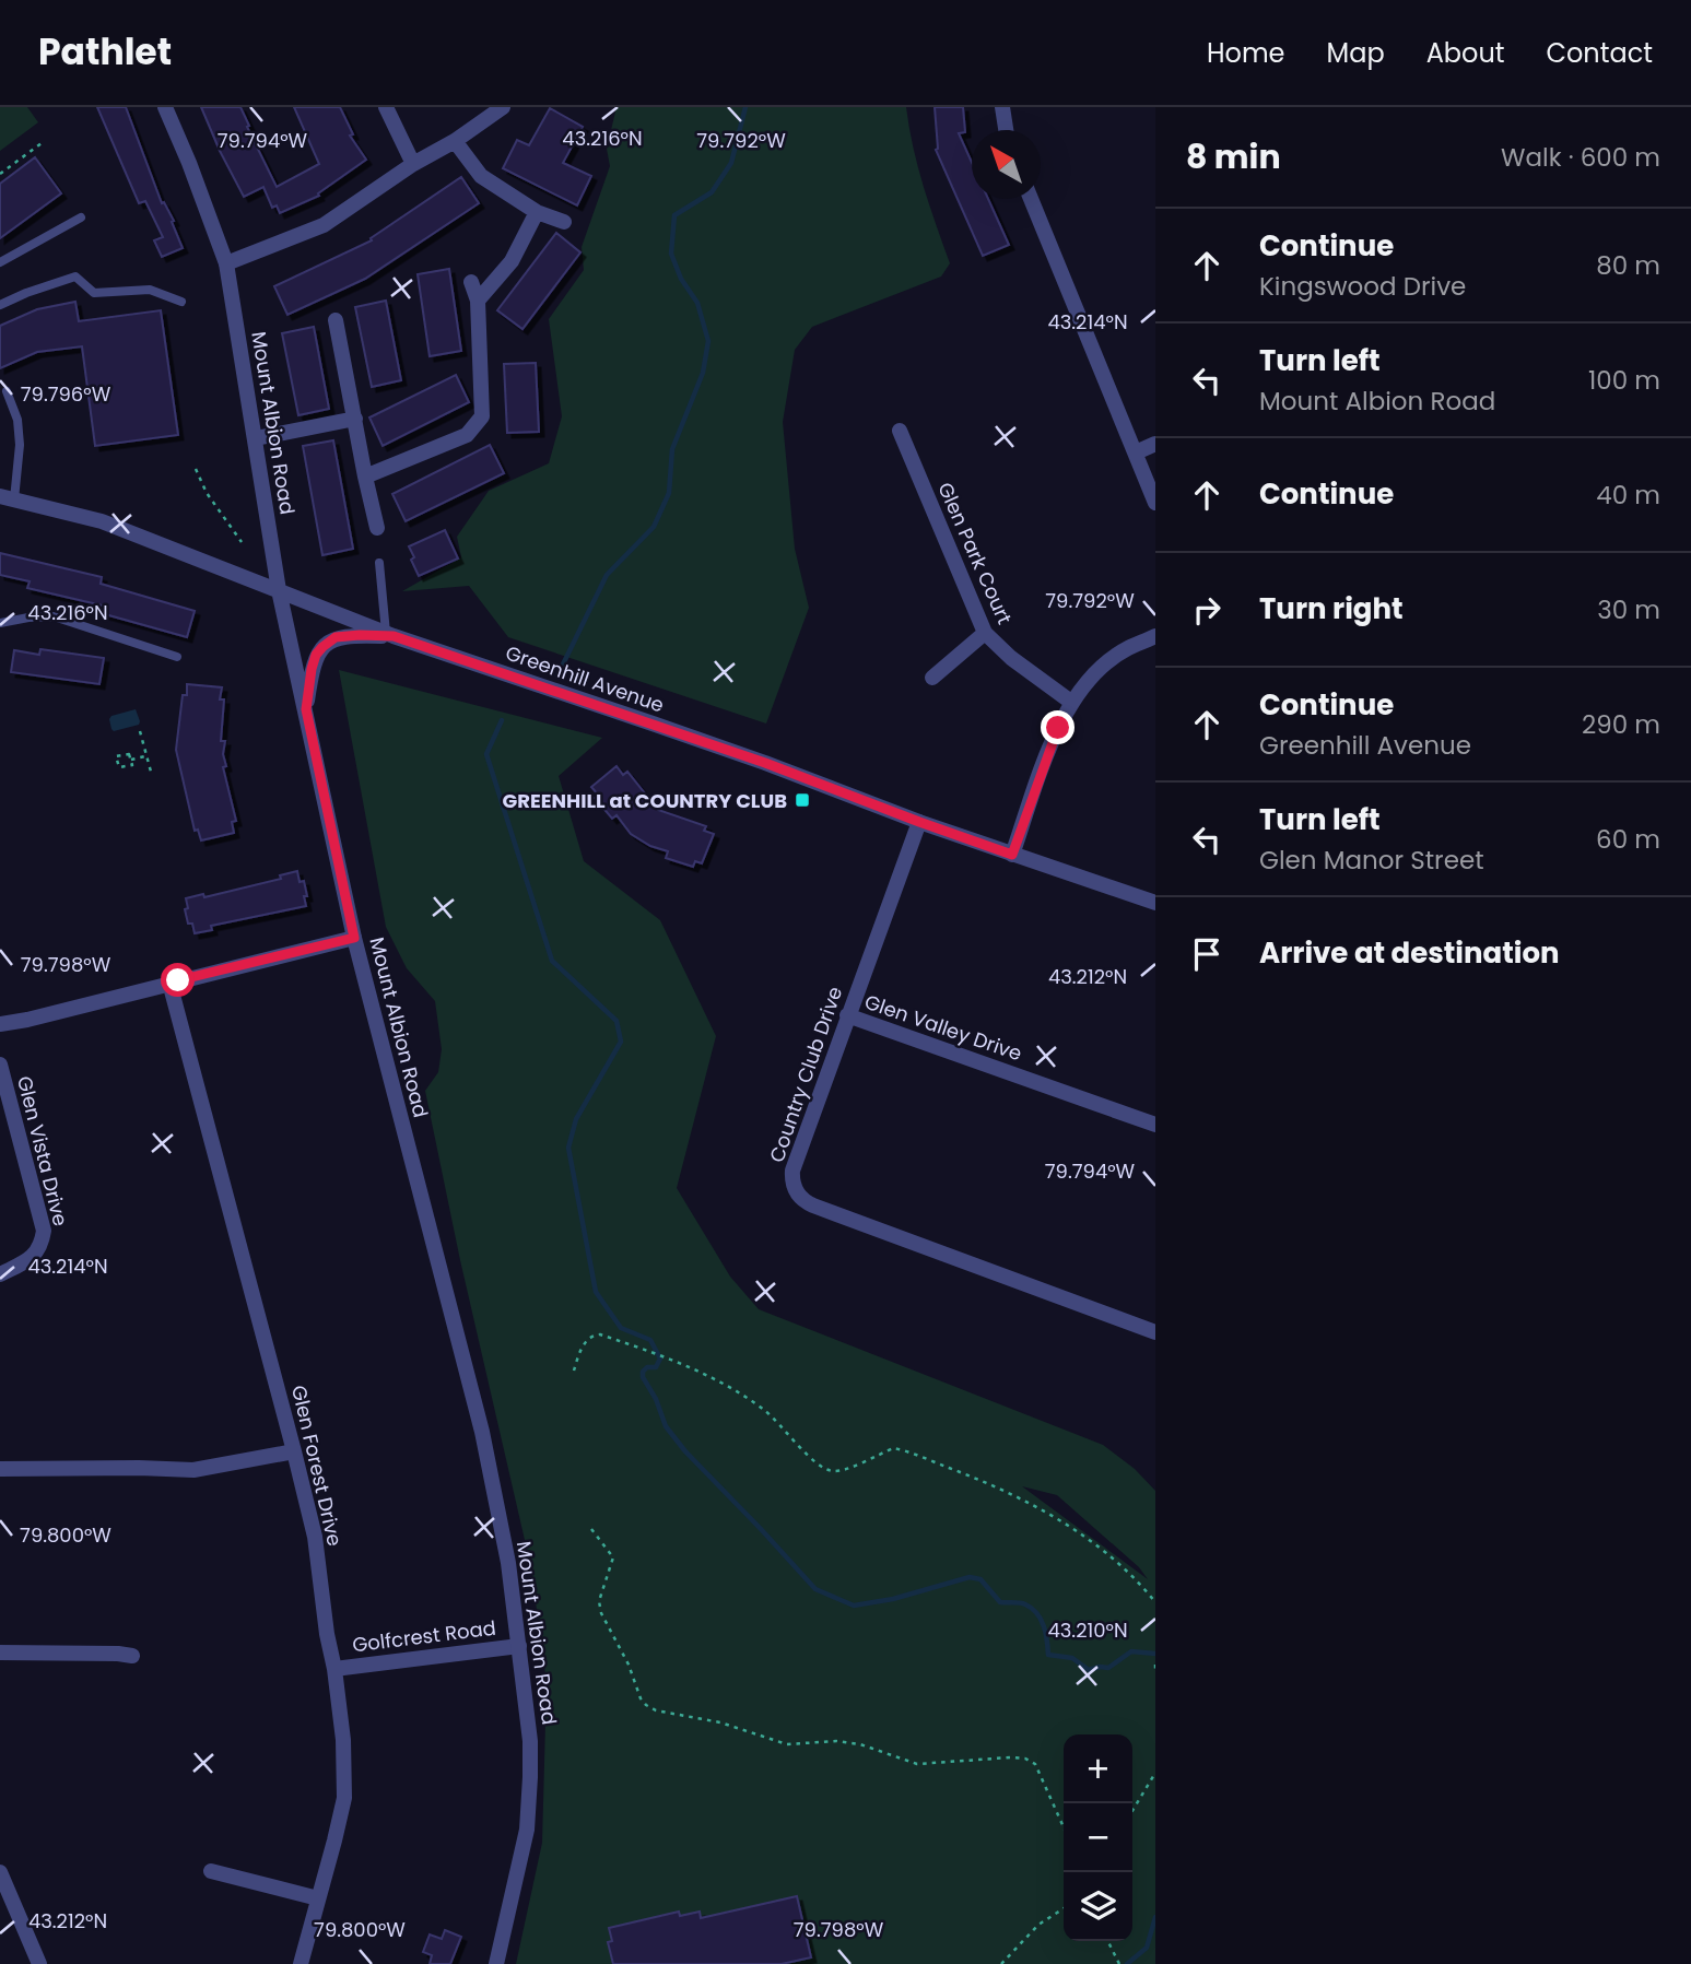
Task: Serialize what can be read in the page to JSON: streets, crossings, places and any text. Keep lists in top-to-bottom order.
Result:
{
  "streets": {
    "street": [
      "Mount Albion Road",
      "Glen Park Court",
      "Greenhill Avenue",
      "Glen Valley Drive",
      "Country Club Drive",
      "Glen Vista Drive",
      "Glen Forest Drive",
      "Golfcrest Road"
    ]
  },
  "crossings": [
    ["Mount Albion Road", "Greenhill Avenue"],
    ["Mount Albion Road", "Golfcrest Road"],
    ["Greenhill Avenue", "Country Club Drive"],
    ["Glen Valley Drive", "Country Club Drive"],
    ["Glen Forest Drive", "Golfcrest Road"]
  ],
  "places": {
    "transit": ["GREENHILL at COUNTRY CLUB"]
  },
  "north": "top left",
  "page": {
    "header": "Pathlet",
    "nav": [
      "Home",
      "Map",
      "About",
      "Contact"
    ],
    "heading": ["8 min", "Walk · 600 m"],
    "list": [
      ["Continue", "Kingswood Drive", "80 m"],
      ["Turn left", "Mount Albion Road", "100 m"],
      ["Continue", "40 m"],
      ["Turn right", "30 m"],
      ["Continue", "Greenhill Avenue", "290 m"],
      ["Turn left", "Glen Manor Street", "60 m"],
      "Arrive at destination"
    ],
    "map_buttons": ["+", "−"]
  },
  "coordinates": [
    "43.216°N",
    "79.794°W",
    "79.792°W",
    "43.214°N",
    "79.796°W",
    "79.798°W",
    "43.212°N",
    "79.800°W",
    "43.210°N"
  ]
}
